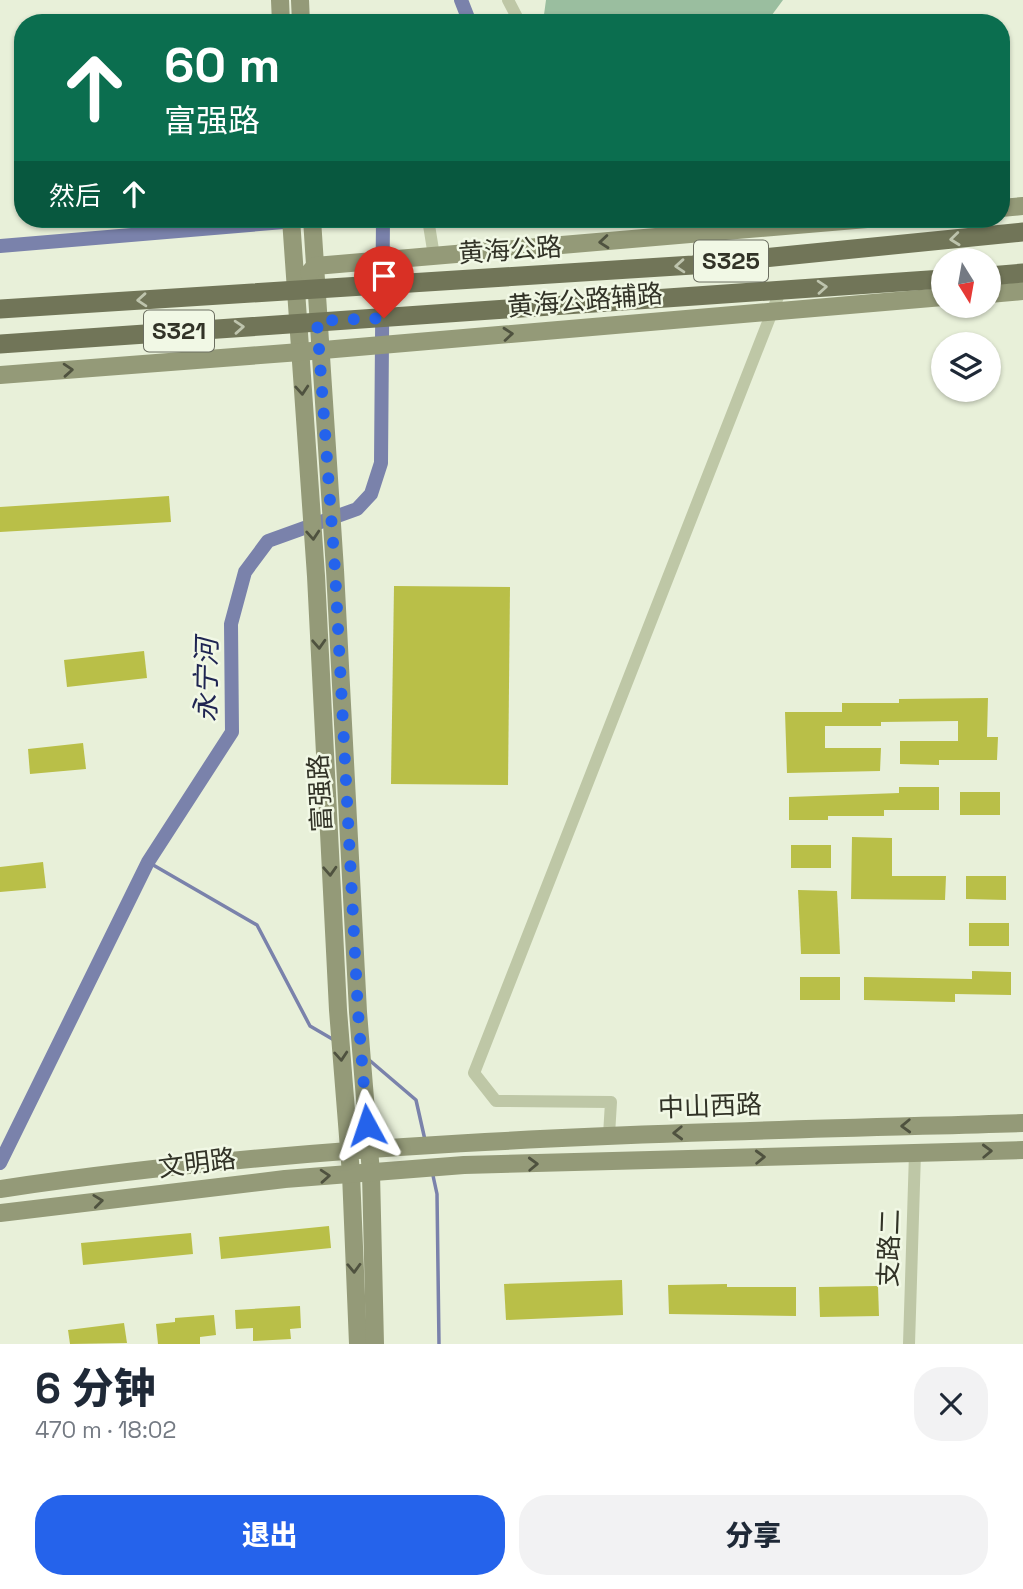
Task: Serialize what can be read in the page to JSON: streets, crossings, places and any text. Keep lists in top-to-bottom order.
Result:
{
  "streets": {
    "main road": [
      "黄海公路",
      "S325",
      "黄海公路辅路",
      "S321",
      "富强路",
      "中山西路",
      "文明路"
    ],
    "street": ["支路二"]
  },
  "crossings": [
    ["S325", "S321"],
    ["黄海公路辅路", "富强路"],
    ["富强路", "文明路"],
    ["中山西路", "文明路"],
    ["中山西路", "支路二"]
  ],
  "water": ["永宁河"],
  "north": "bottom",
  "page": {
    "turn": ["60 m", "富强路"],
    "then": "然后",
    "heading": ["6 分钟", "470 m · 18:02"],
    "buttons": ["退出", "分享"]
  }
}
